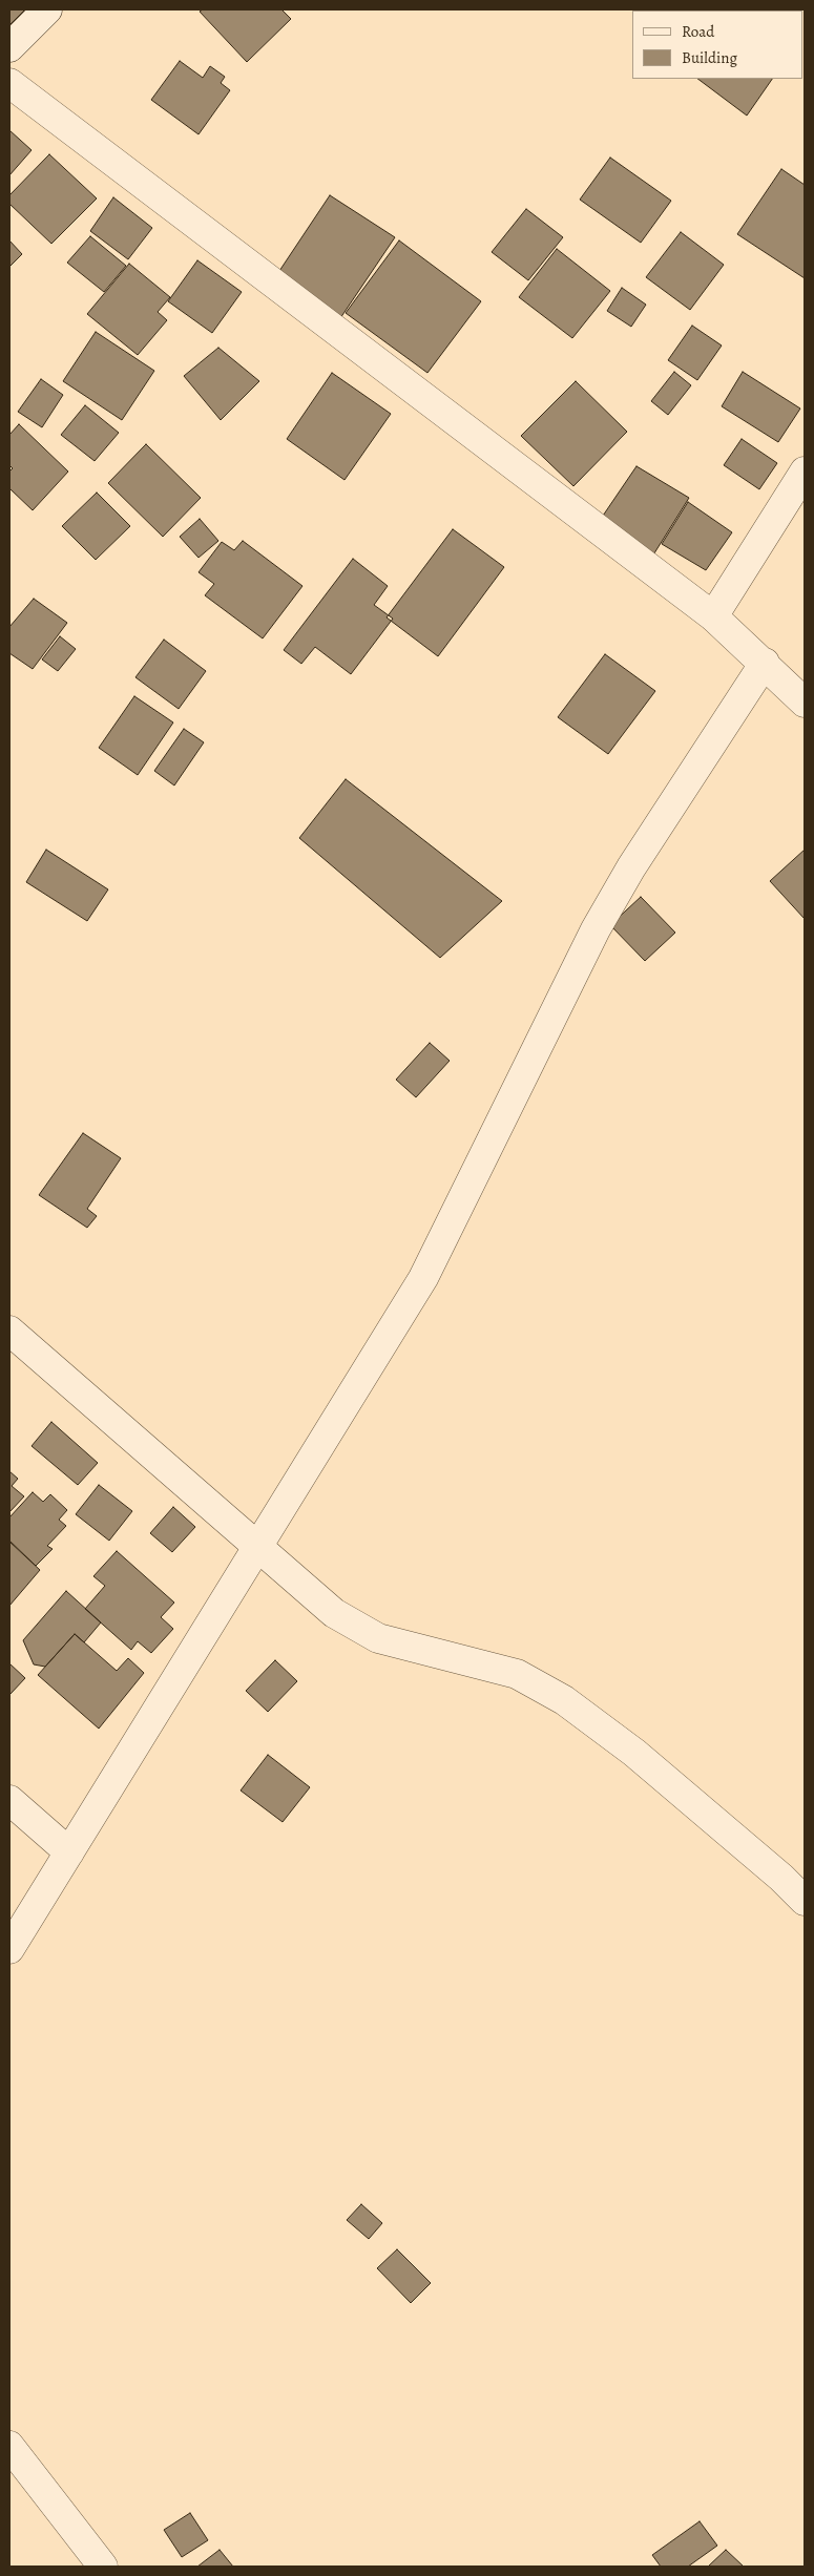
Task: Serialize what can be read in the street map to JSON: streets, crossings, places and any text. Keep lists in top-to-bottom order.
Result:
{
  "legend": ["Road", "Building"]
}
